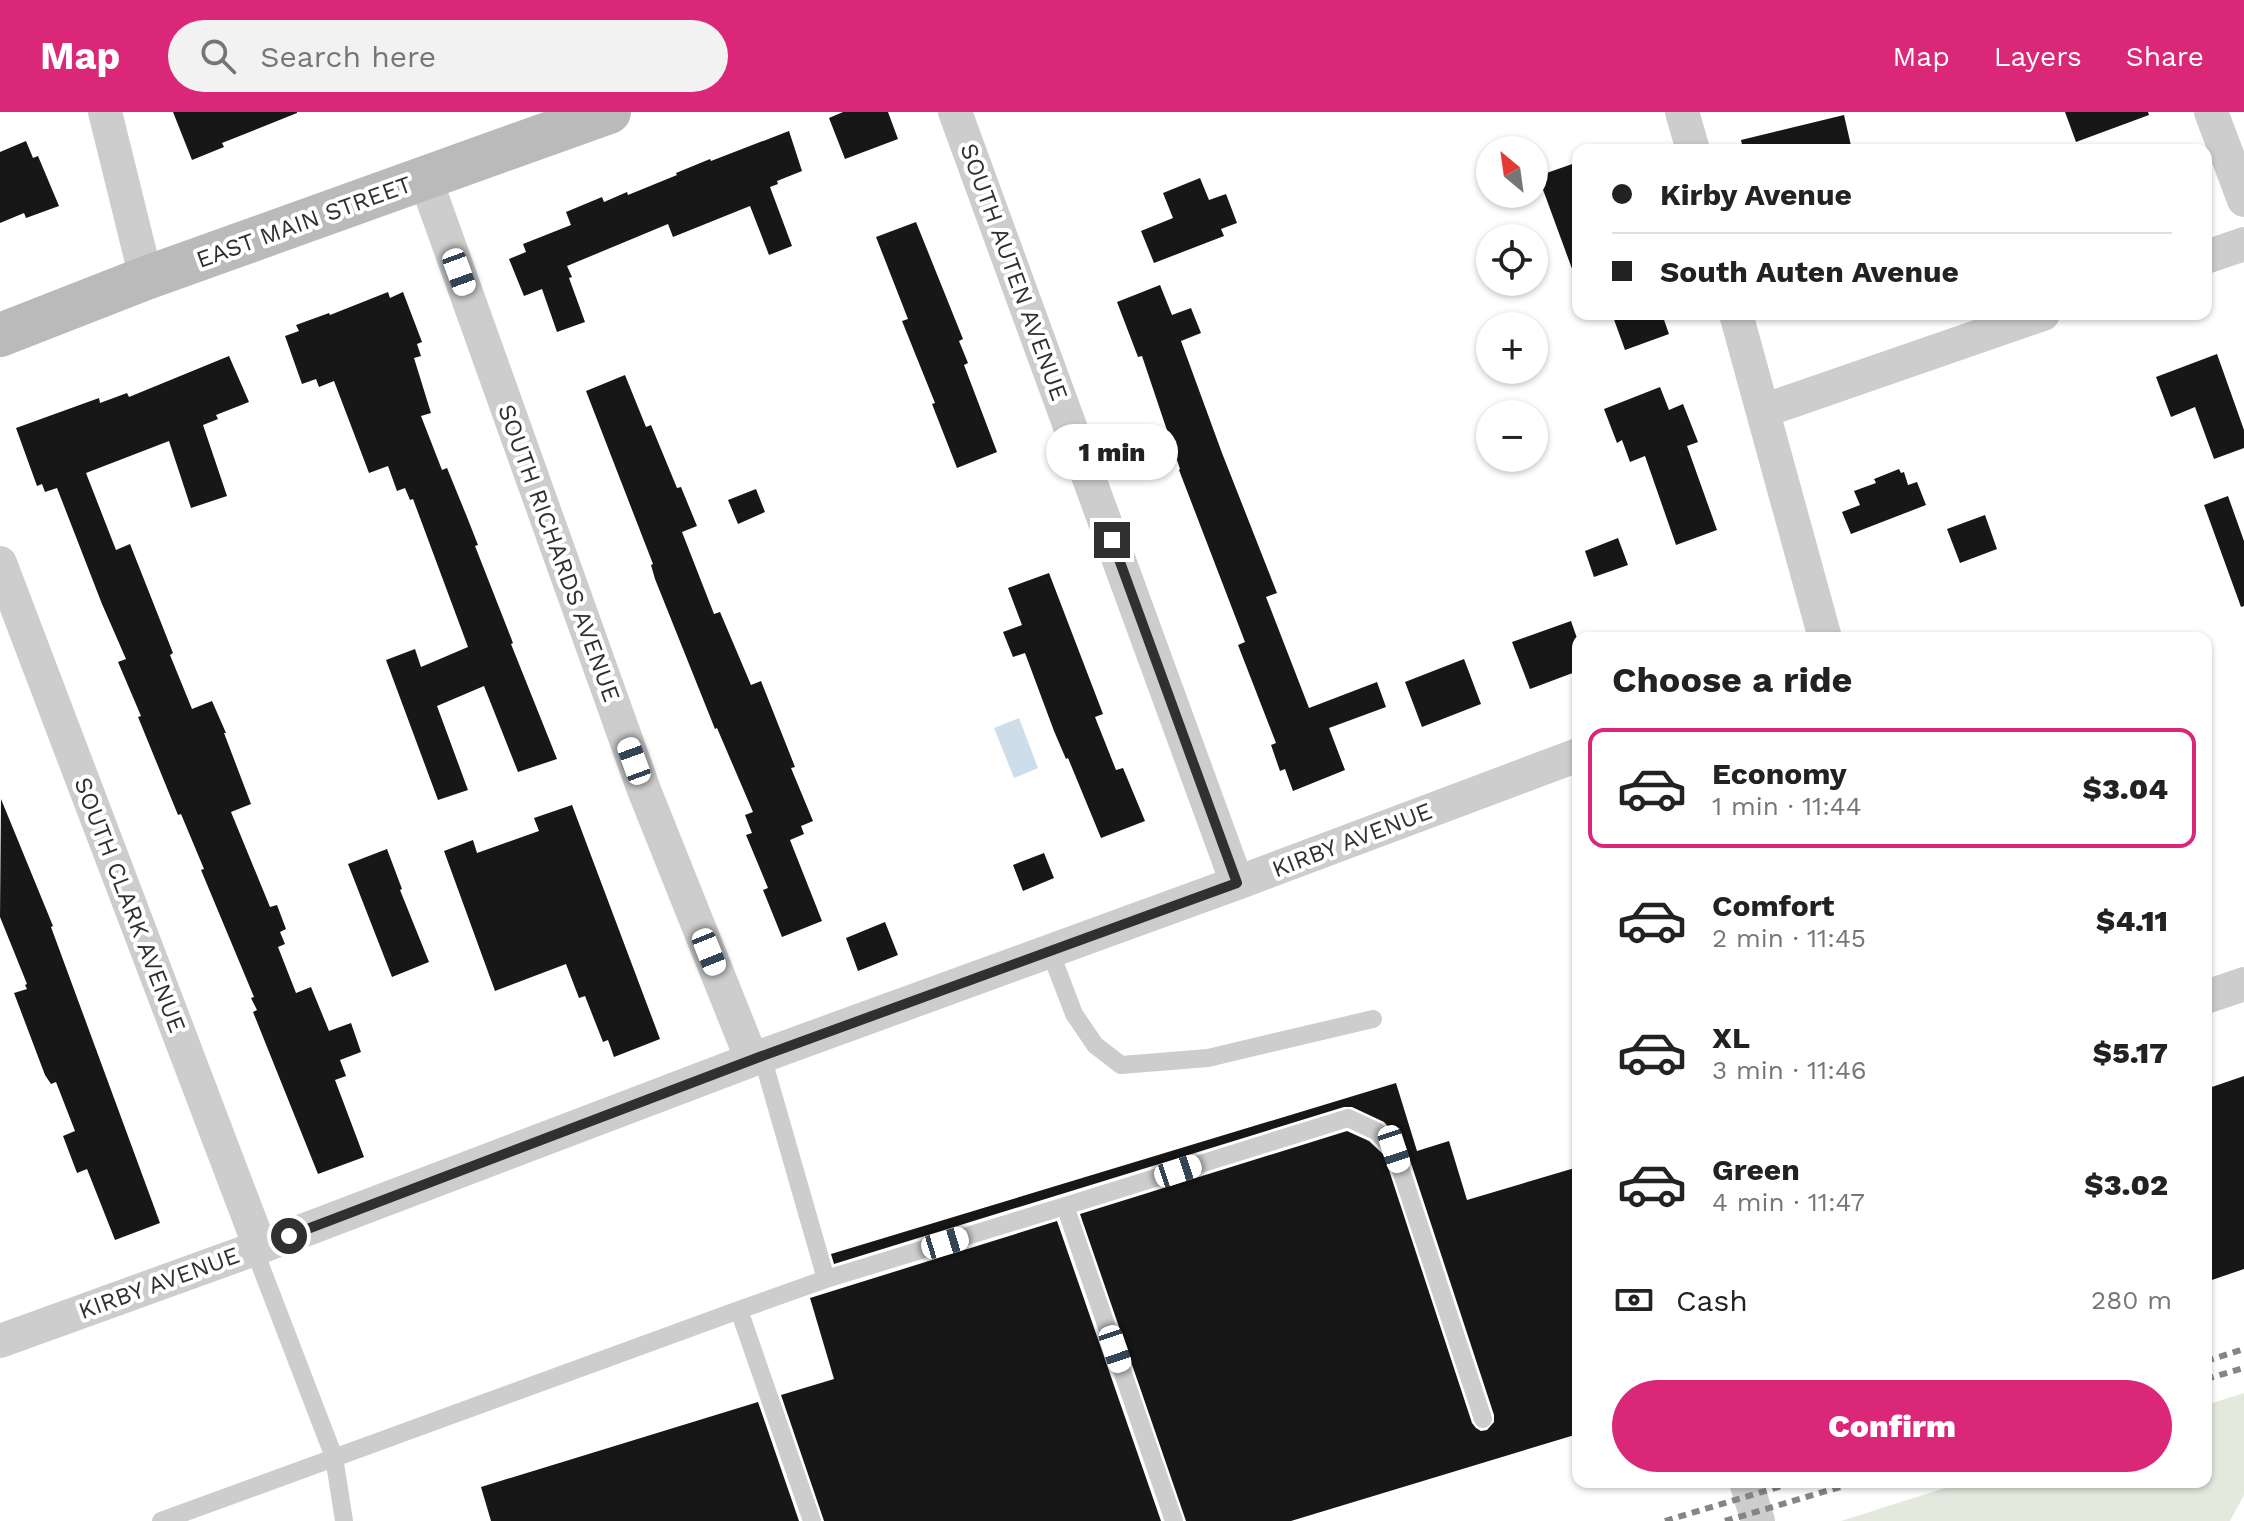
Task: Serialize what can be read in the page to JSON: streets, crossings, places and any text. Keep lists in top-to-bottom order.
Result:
{
  "streets": {
    "street": [
      "EAST MAIN STREET",
      "SOUTH AUTEN AVENUE",
      "SOUTH RICHARDS AVENUE",
      "KIRBY AVENUE",
      "SOUTH CLARK AVENUE"
    ]
  },
  "crossings": [
    ["EAST MAIN STREET", "SOUTH RICHARDS AVENUE"],
    ["SOUTH AUTEN AVENUE", "KIRBY AVENUE"],
    ["SOUTH RICHARDS AVENUE", "KIRBY AVENUE"],
    ["KIRBY AVENUE", "SOUTH CLARK AVENUE"]
  ],
  "north": "top left",
  "page": {
    "header": "Map",
    "search": "Search here",
    "nav": ["Map", "Layers", "Share"],
    "map_buttons": ["+", "−"],
    "banner": ["Kirby Avenue", "South Auten Avenue"],
    "bubble": "1 min",
    "heading": "Choose a ride",
    "list": [
      {
        "name": "Economy",
        "note": "1 min · 11:44",
        "value": "$3.04"
      },
      {
        "name": "Comfort",
        "note": "2 min · 11:45",
        "value": "$4.11"
      },
      {
        "name": "XL",
        "note": "3 min · 11:46",
        "value": "$5.17"
      },
      {
        "name": "Green",
        "note": "4 min · 11:47",
        "value": "$3.02"
      }
    ],
    "pay": ["Cash", "280 m"],
    "buttons": "Confirm"
  }
}
